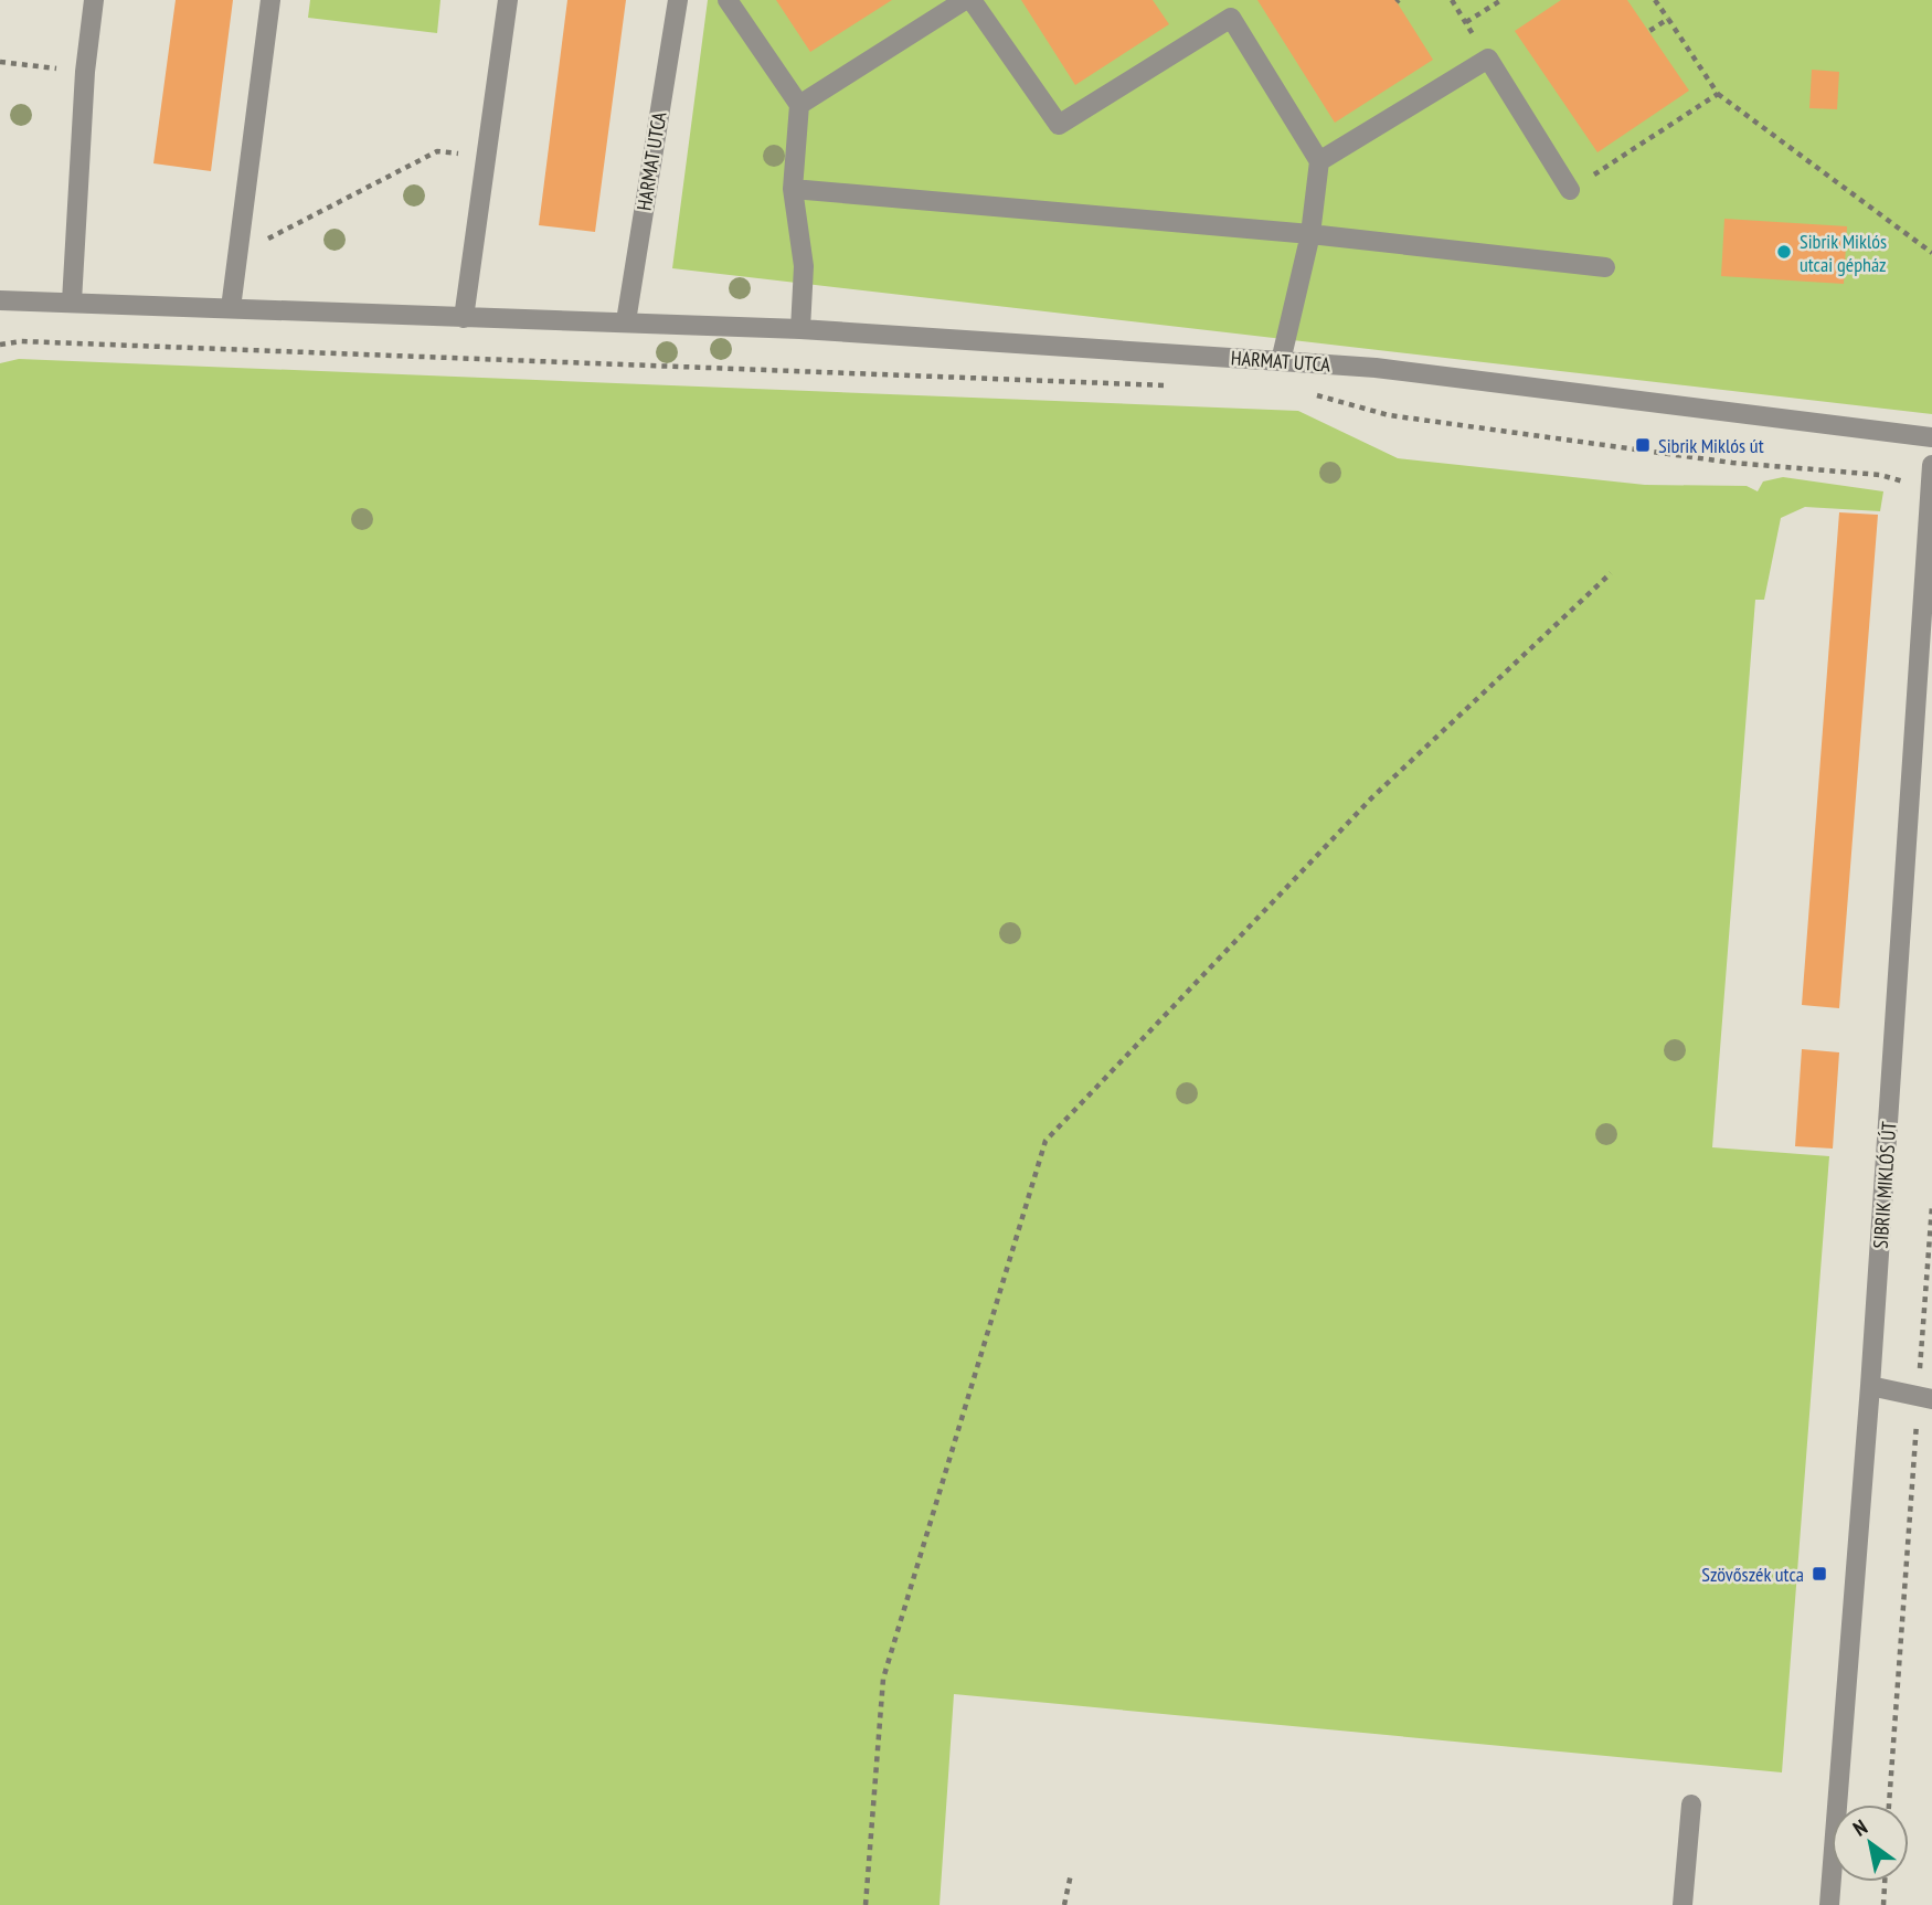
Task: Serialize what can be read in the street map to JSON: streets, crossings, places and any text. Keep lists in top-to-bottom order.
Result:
{
  "streets": {
    "street": ["HARMAT UTCA", "SIBRIK MIKLÓS ÚT"]
  },
  "places": {
    "other": ["Sibrik Miklós utcai gépház"],
    "transit": ["Sibrik Miklós út", "Szövőszék utca"]
  },
  "north": "top left"
}
